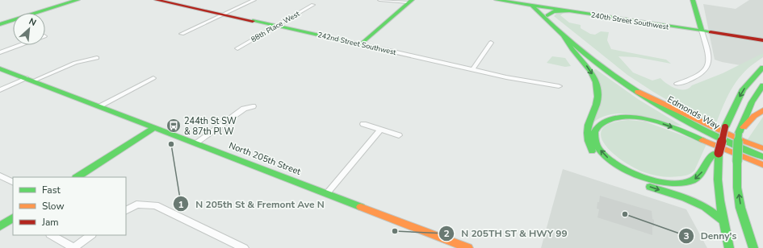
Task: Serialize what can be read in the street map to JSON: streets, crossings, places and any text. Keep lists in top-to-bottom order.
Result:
{
  "streets": {
    "main road": [
      "240th Street Southwest",
      "242nd Street Southwest",
      "Edmonds Way",
      "North 205th Street"
    ],
    "street": ["88th Place West"]
  },
  "crossings": [
    ["240th Street Southwest", "Edmonds Way"],
    ["88th Place West", "242nd Street Southwest"]
  ],
  "places": {
    "bus stop": ["244th St SW & 87th Pl W"],
    "other": ["N 205th St & Fremont Ave N", "Denny's", "N 205TH ST & HWY 99"]
  },
  "legend": ["Fast", "Slow", "Jam"],
  "north": "top right"
}
